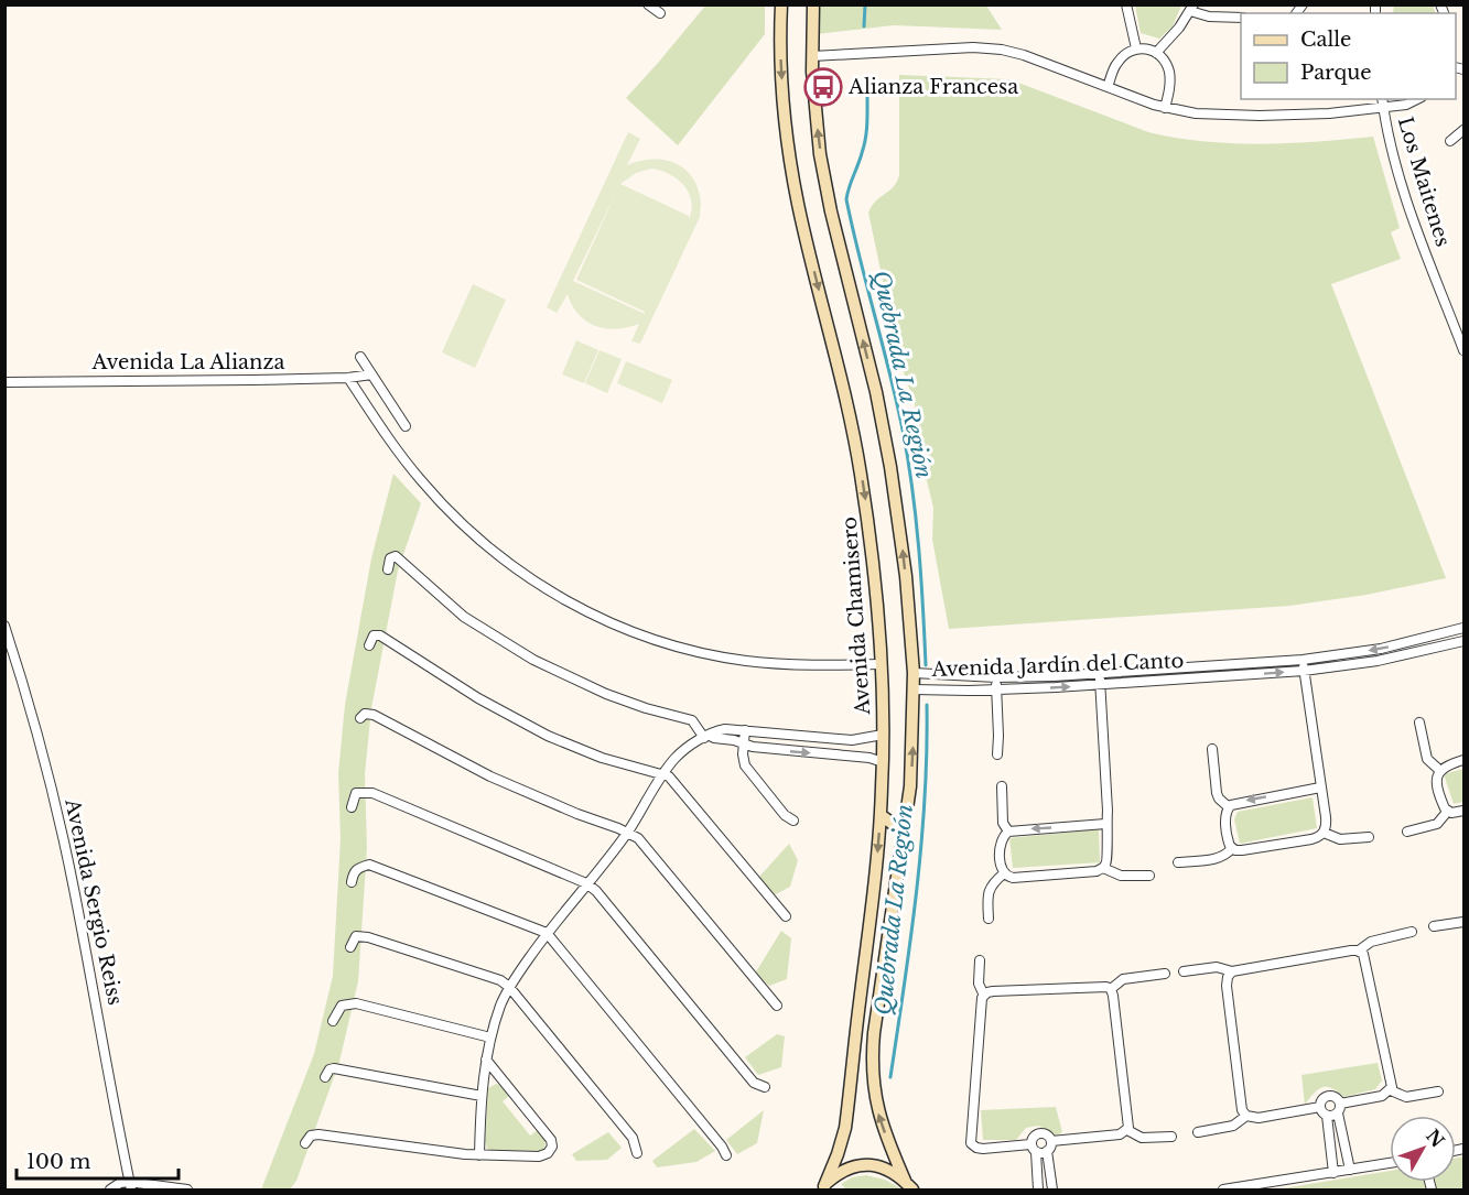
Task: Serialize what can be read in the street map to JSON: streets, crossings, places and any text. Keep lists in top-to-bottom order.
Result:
{
  "streets": {
    "street": [
      "Los Maitenes",
      "Avenida La Alianza",
      "Avenida Chamisero",
      "Avenida Jardín del Canto",
      "Avenida Sergio Reiss"
    ]
  },
  "water": ["Quebrada La Región"],
  "places": {
    "bus stop": ["Alianza Francesa"]
  },
  "legend": ["Calle", "Parque"],
  "scale_bar": "100 m",
  "north": "top right"
}
